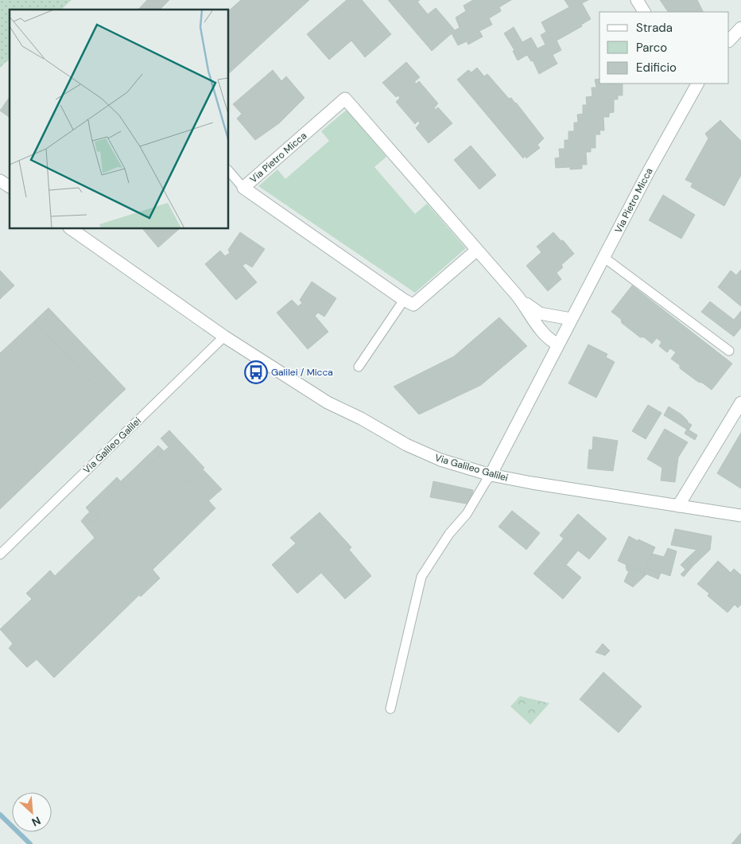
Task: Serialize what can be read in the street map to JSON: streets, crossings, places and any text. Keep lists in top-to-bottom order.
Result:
{
  "streets": {
    "street": ["Via Pietro Micca", "Via Galileo Galilei"]
  },
  "crossings": [
    ["Via Pietro Micca", "Via Galileo Galilei"]
  ],
  "places": {
    "bus stop": ["Galilei / Micca"]
  },
  "legend": ["Strada", "Parco", "Edificio"],
  "north": "bottom right"
}
